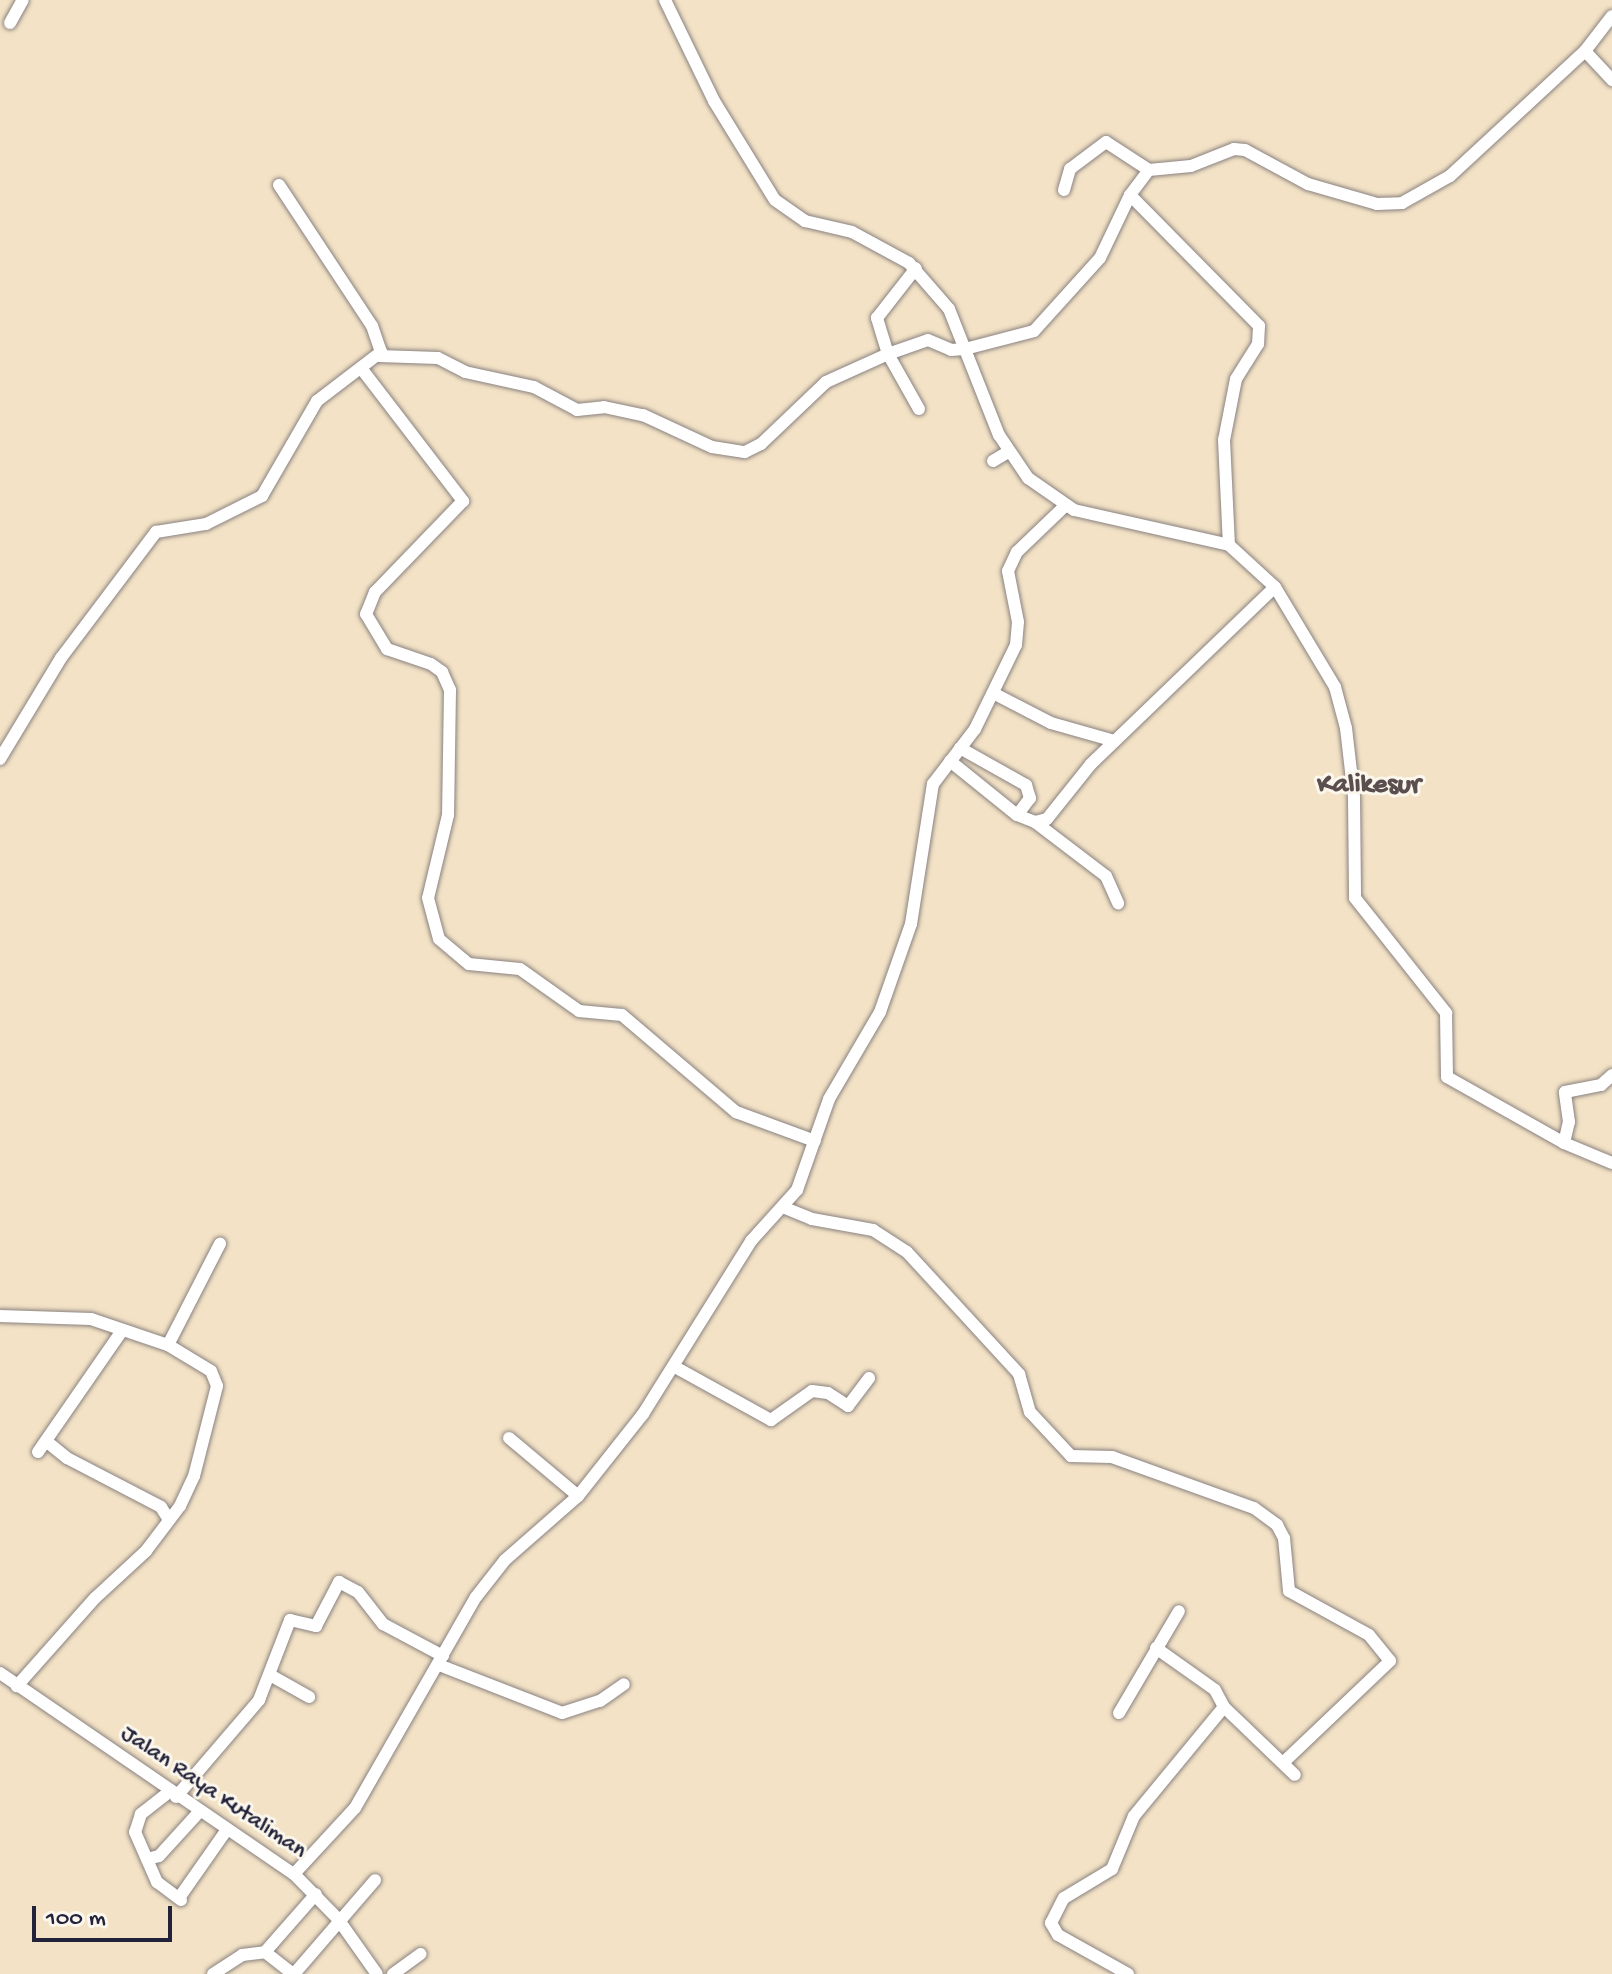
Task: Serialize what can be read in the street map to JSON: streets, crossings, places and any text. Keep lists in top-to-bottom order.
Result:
{
  "streets": {
    "street": ["Jalan Raya Kutaliman"]
  },
  "districts": ["Kalikesur"],
  "scale_bar": "100 m"
}
